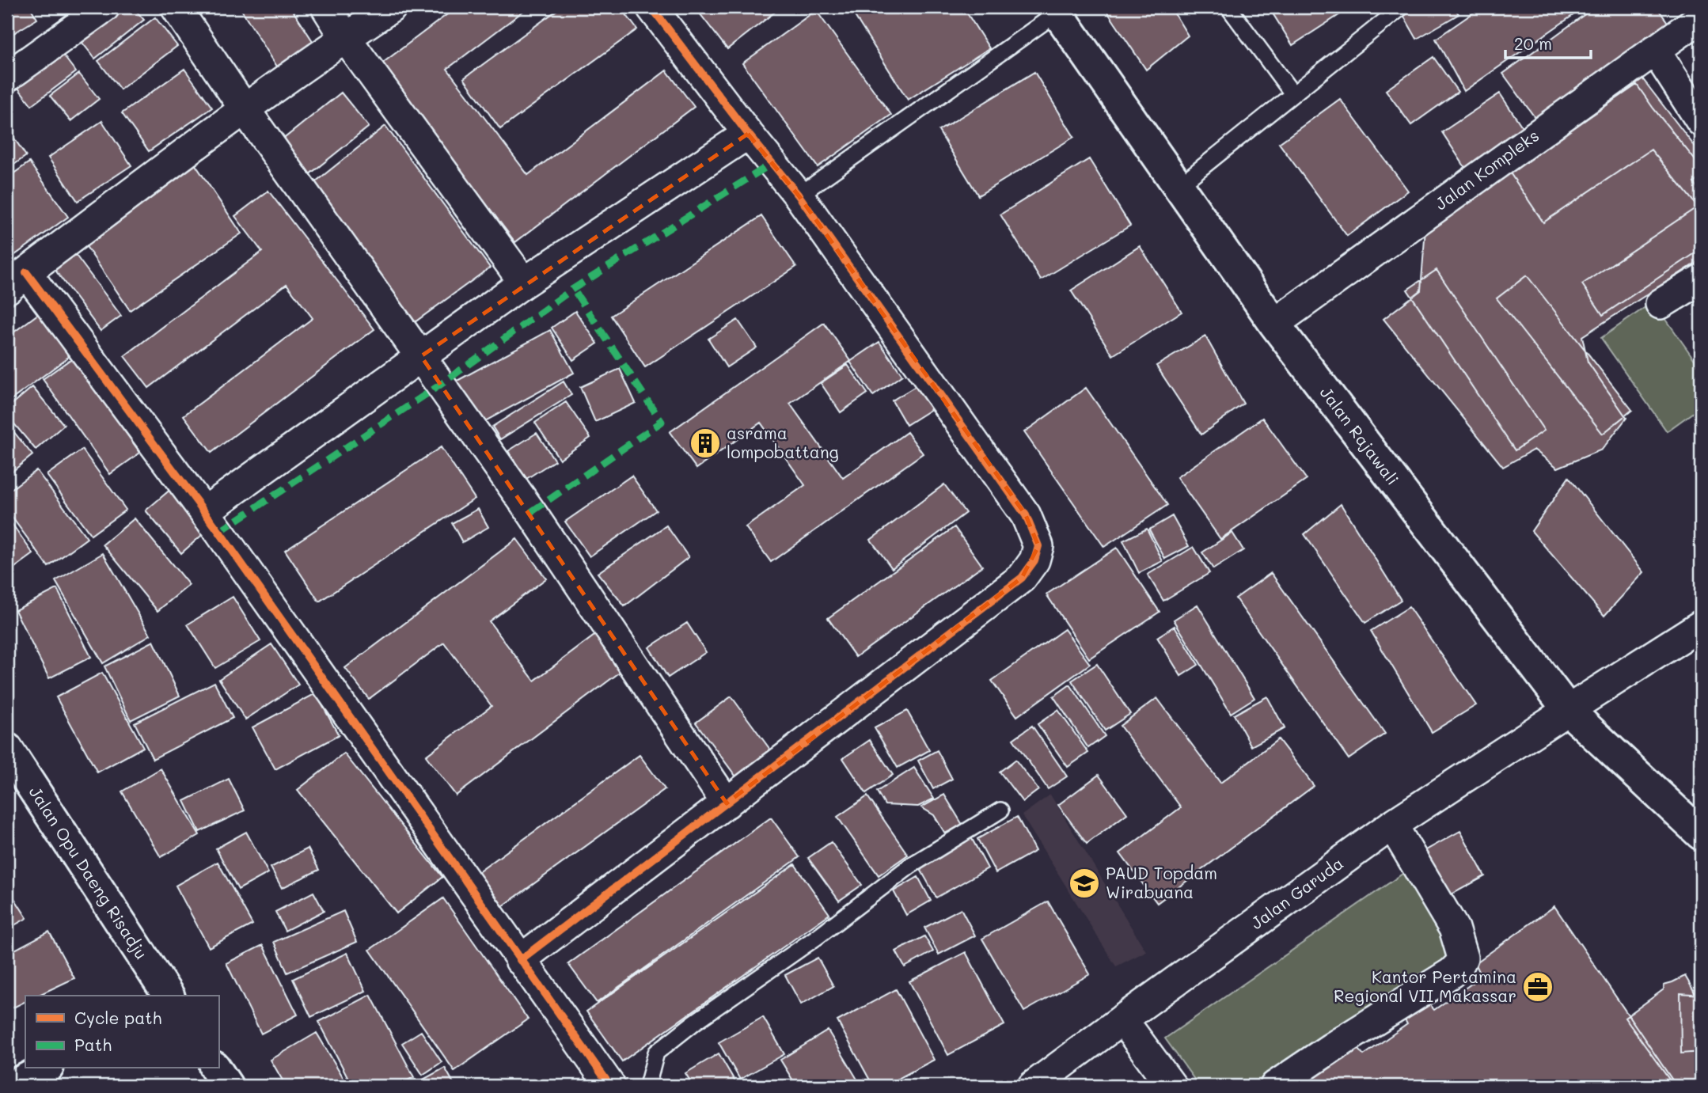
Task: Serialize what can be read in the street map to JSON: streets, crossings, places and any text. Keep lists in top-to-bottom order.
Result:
{
  "streets": {
    "main road": ["Jalan Rajawali", "Jalan Opu Daeng Risadju"],
    "street": ["Jalan Kompleks", "Jalan Garuda"]
  },
  "crossings": [
    ["Jalan Kompleks", "Jalan Rajawali"],
    ["Jalan Rajawali", "Jalan Garuda"]
  ],
  "places": {
    "building": ["asrama lompobattang"],
    "school or university": ["PAUD Topdam Wirabuana"],
    "office": ["Kantor Pertamina Regional VII Makassar"]
  },
  "legend": ["Cycle path", "Path"],
  "scale_bar": "20 m"
}
